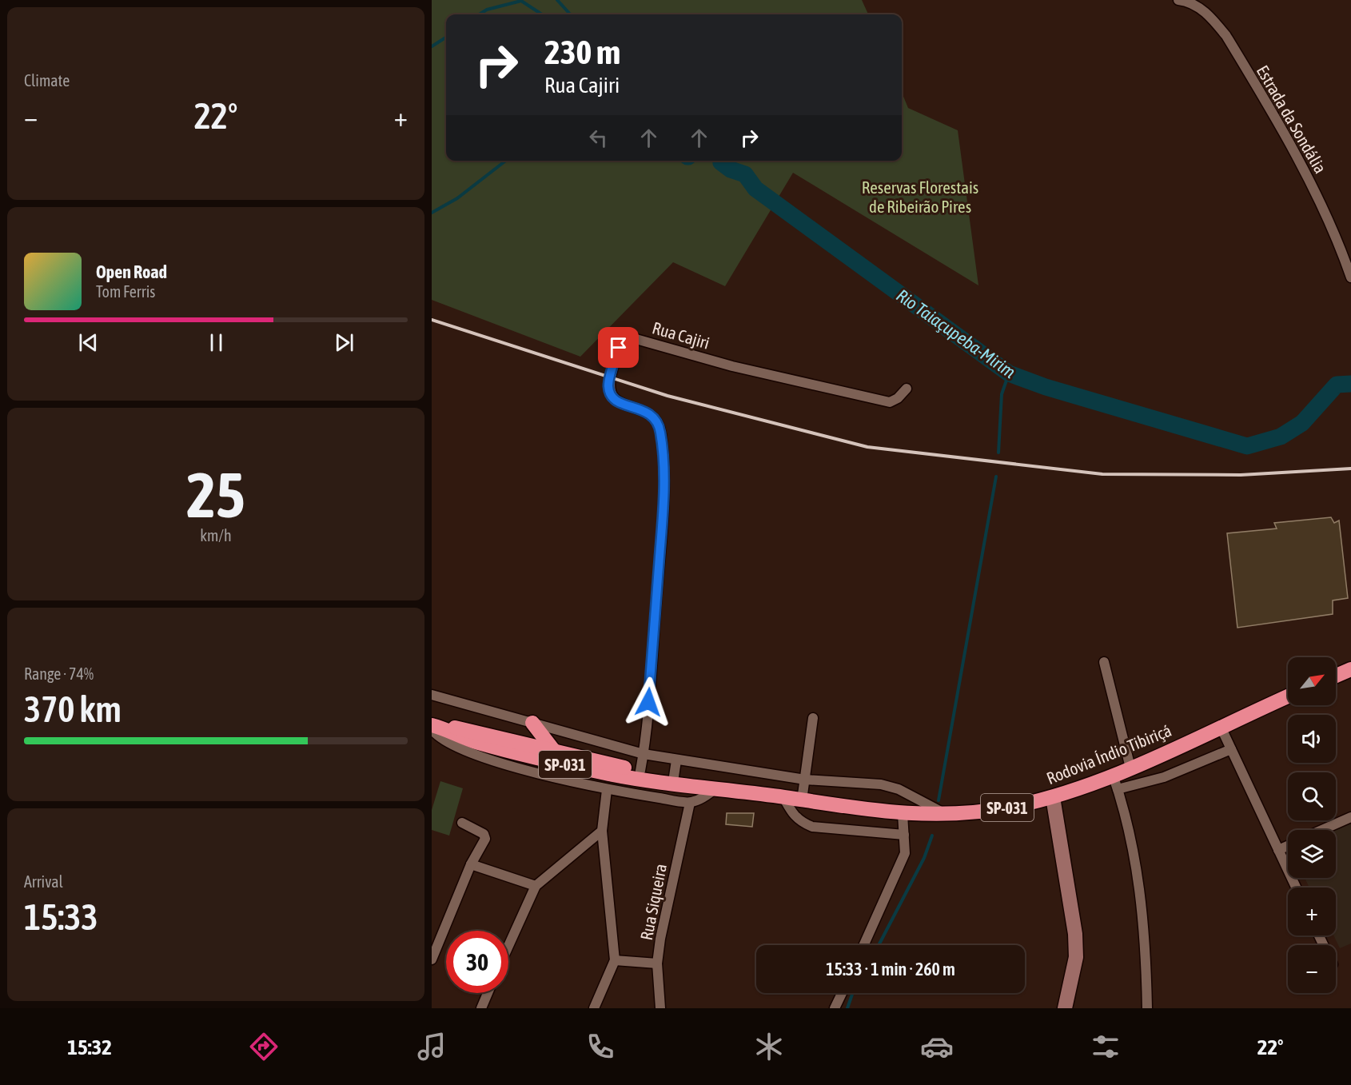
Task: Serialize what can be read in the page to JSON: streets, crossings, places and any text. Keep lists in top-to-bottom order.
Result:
{
  "streets": {
    "highway": ["Rodovia Índio Tibiriçá", "SP-031"],
    "street": ["Estrada da Sondália", "Rua Cajiri", "Rua Siqueira"]
  },
  "crossings": [
    ["Rua Cajiri", "Rodovia Índio Tibiriçá"]
  ],
  "water": ["Rio Taiaçupeba-Mirim"],
  "parks": ["Reservas Florestais de Ribeirão Pires"],
  "north": "top right",
  "page": {
    "tile": [
      "Climate",
      ["25", "km/h"],
      ["Range · 74%", "370 km"],
      ["Arrival", "15:33"]
    ],
    "turn": ["230 m", "Rua Cajiri"],
    "heat": ["−", "22°", "+"],
    "song": ["Open Road", "Tom Ferris"],
    "map_buttons": ["+", "−"],
    "limit": "30",
    "trip": "15:33 · 1 min · 260 m",
    "tabs": ["15:32", "22°"]
  }
}
